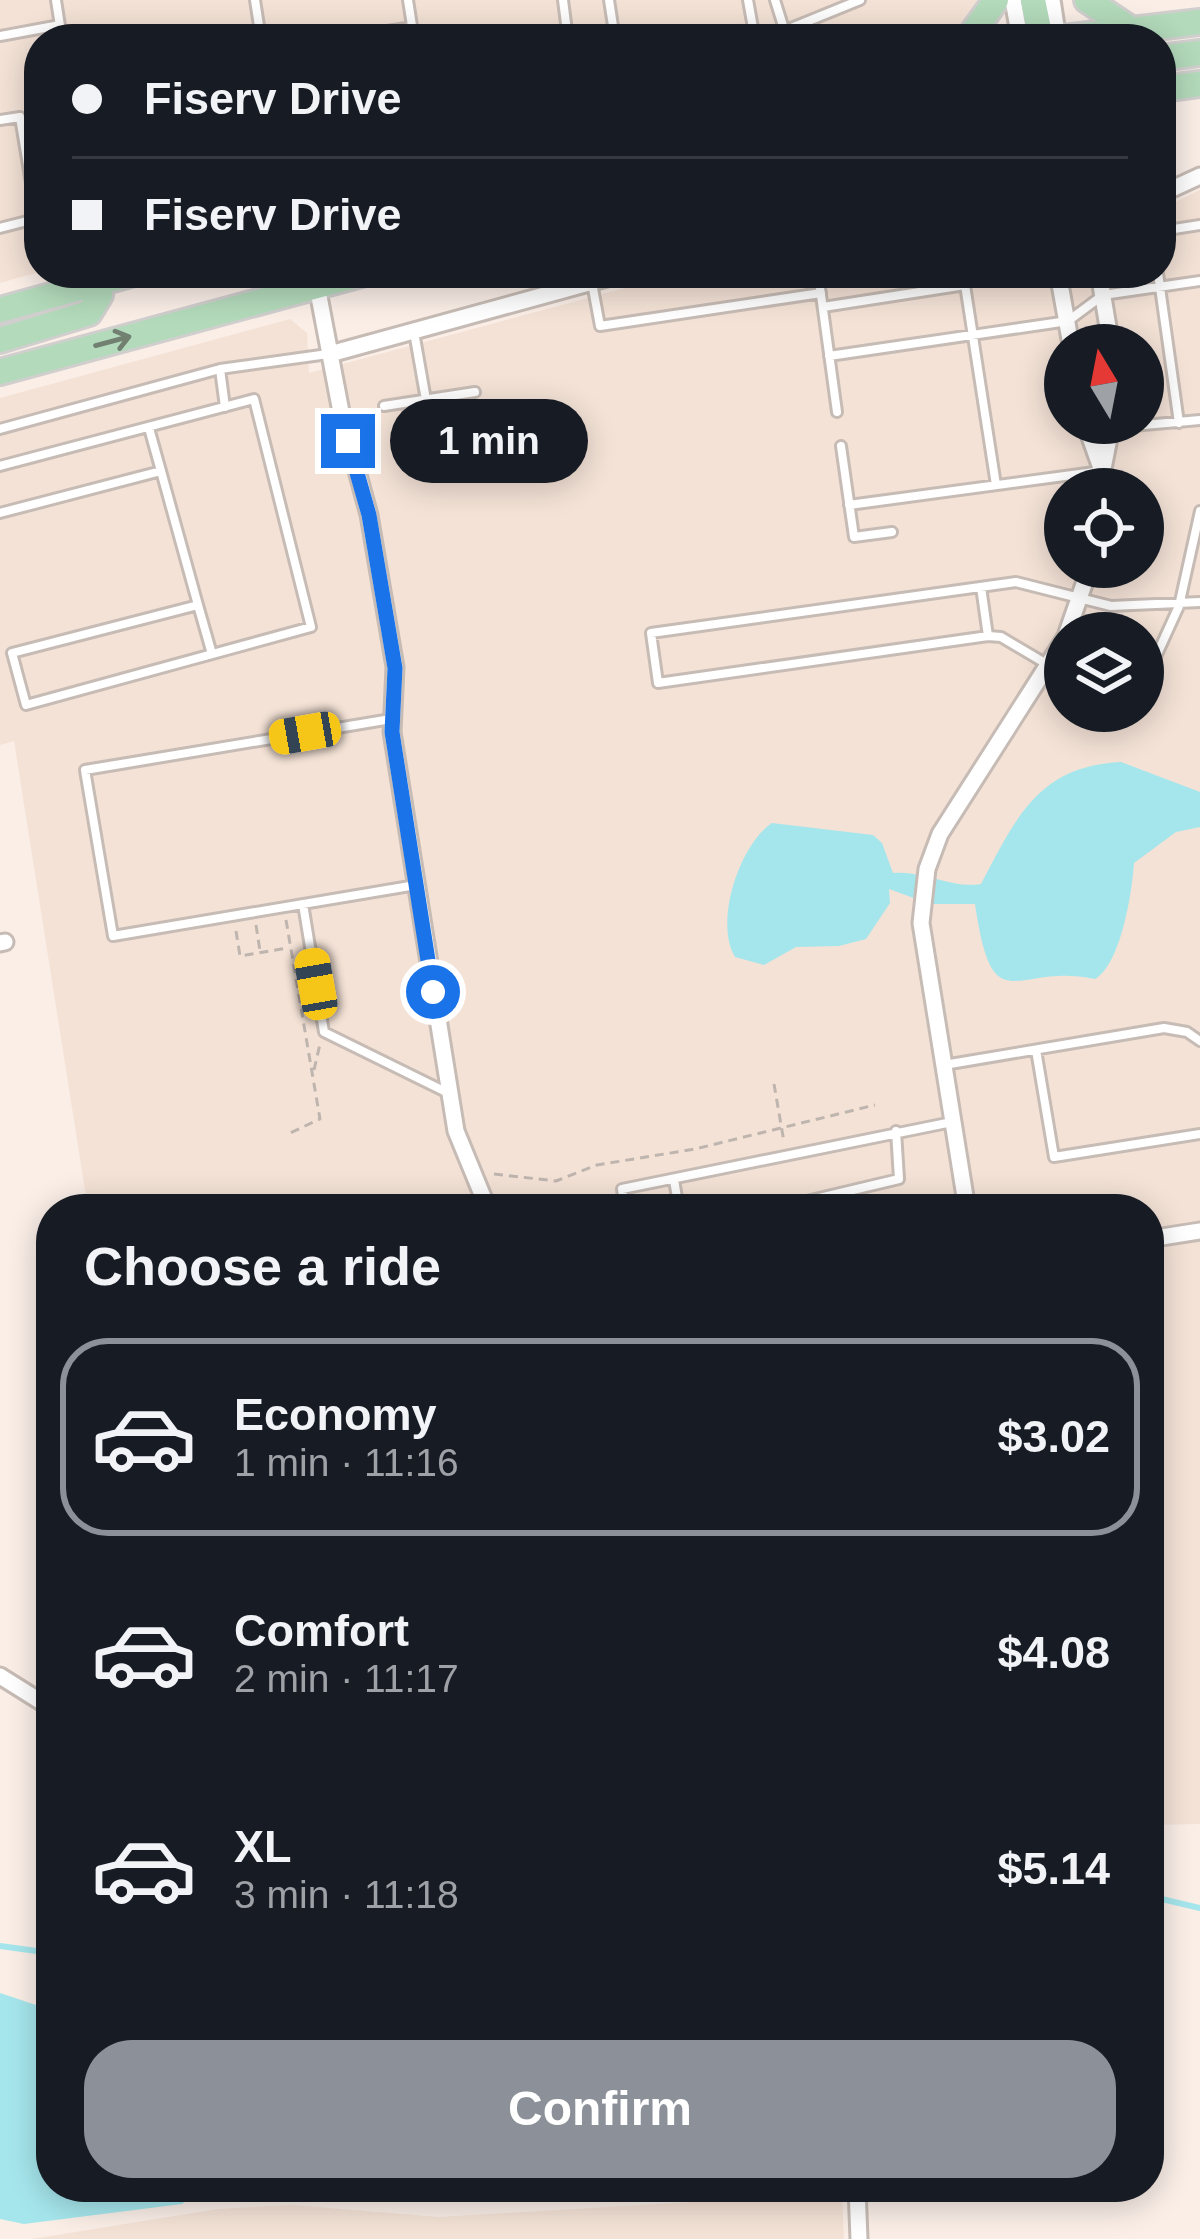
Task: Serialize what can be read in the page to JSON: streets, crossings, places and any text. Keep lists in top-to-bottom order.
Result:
{
  "north": "top",
  "page": {
    "banner": ["Fiserv Drive", "Fiserv Drive"],
    "bubble": "1 min",
    "heading": "Choose a ride",
    "list": [
      {
        "name": "Economy",
        "note": "1 min · 11:16",
        "value": "$3.02"
      },
      {
        "name": "Comfort",
        "note": "2 min · 11:17",
        "value": "$4.08"
      },
      {
        "name": "XL",
        "note": "3 min · 11:18",
        "value": "$5.14"
      }
    ],
    "buttons": "Confirm"
  }
}
